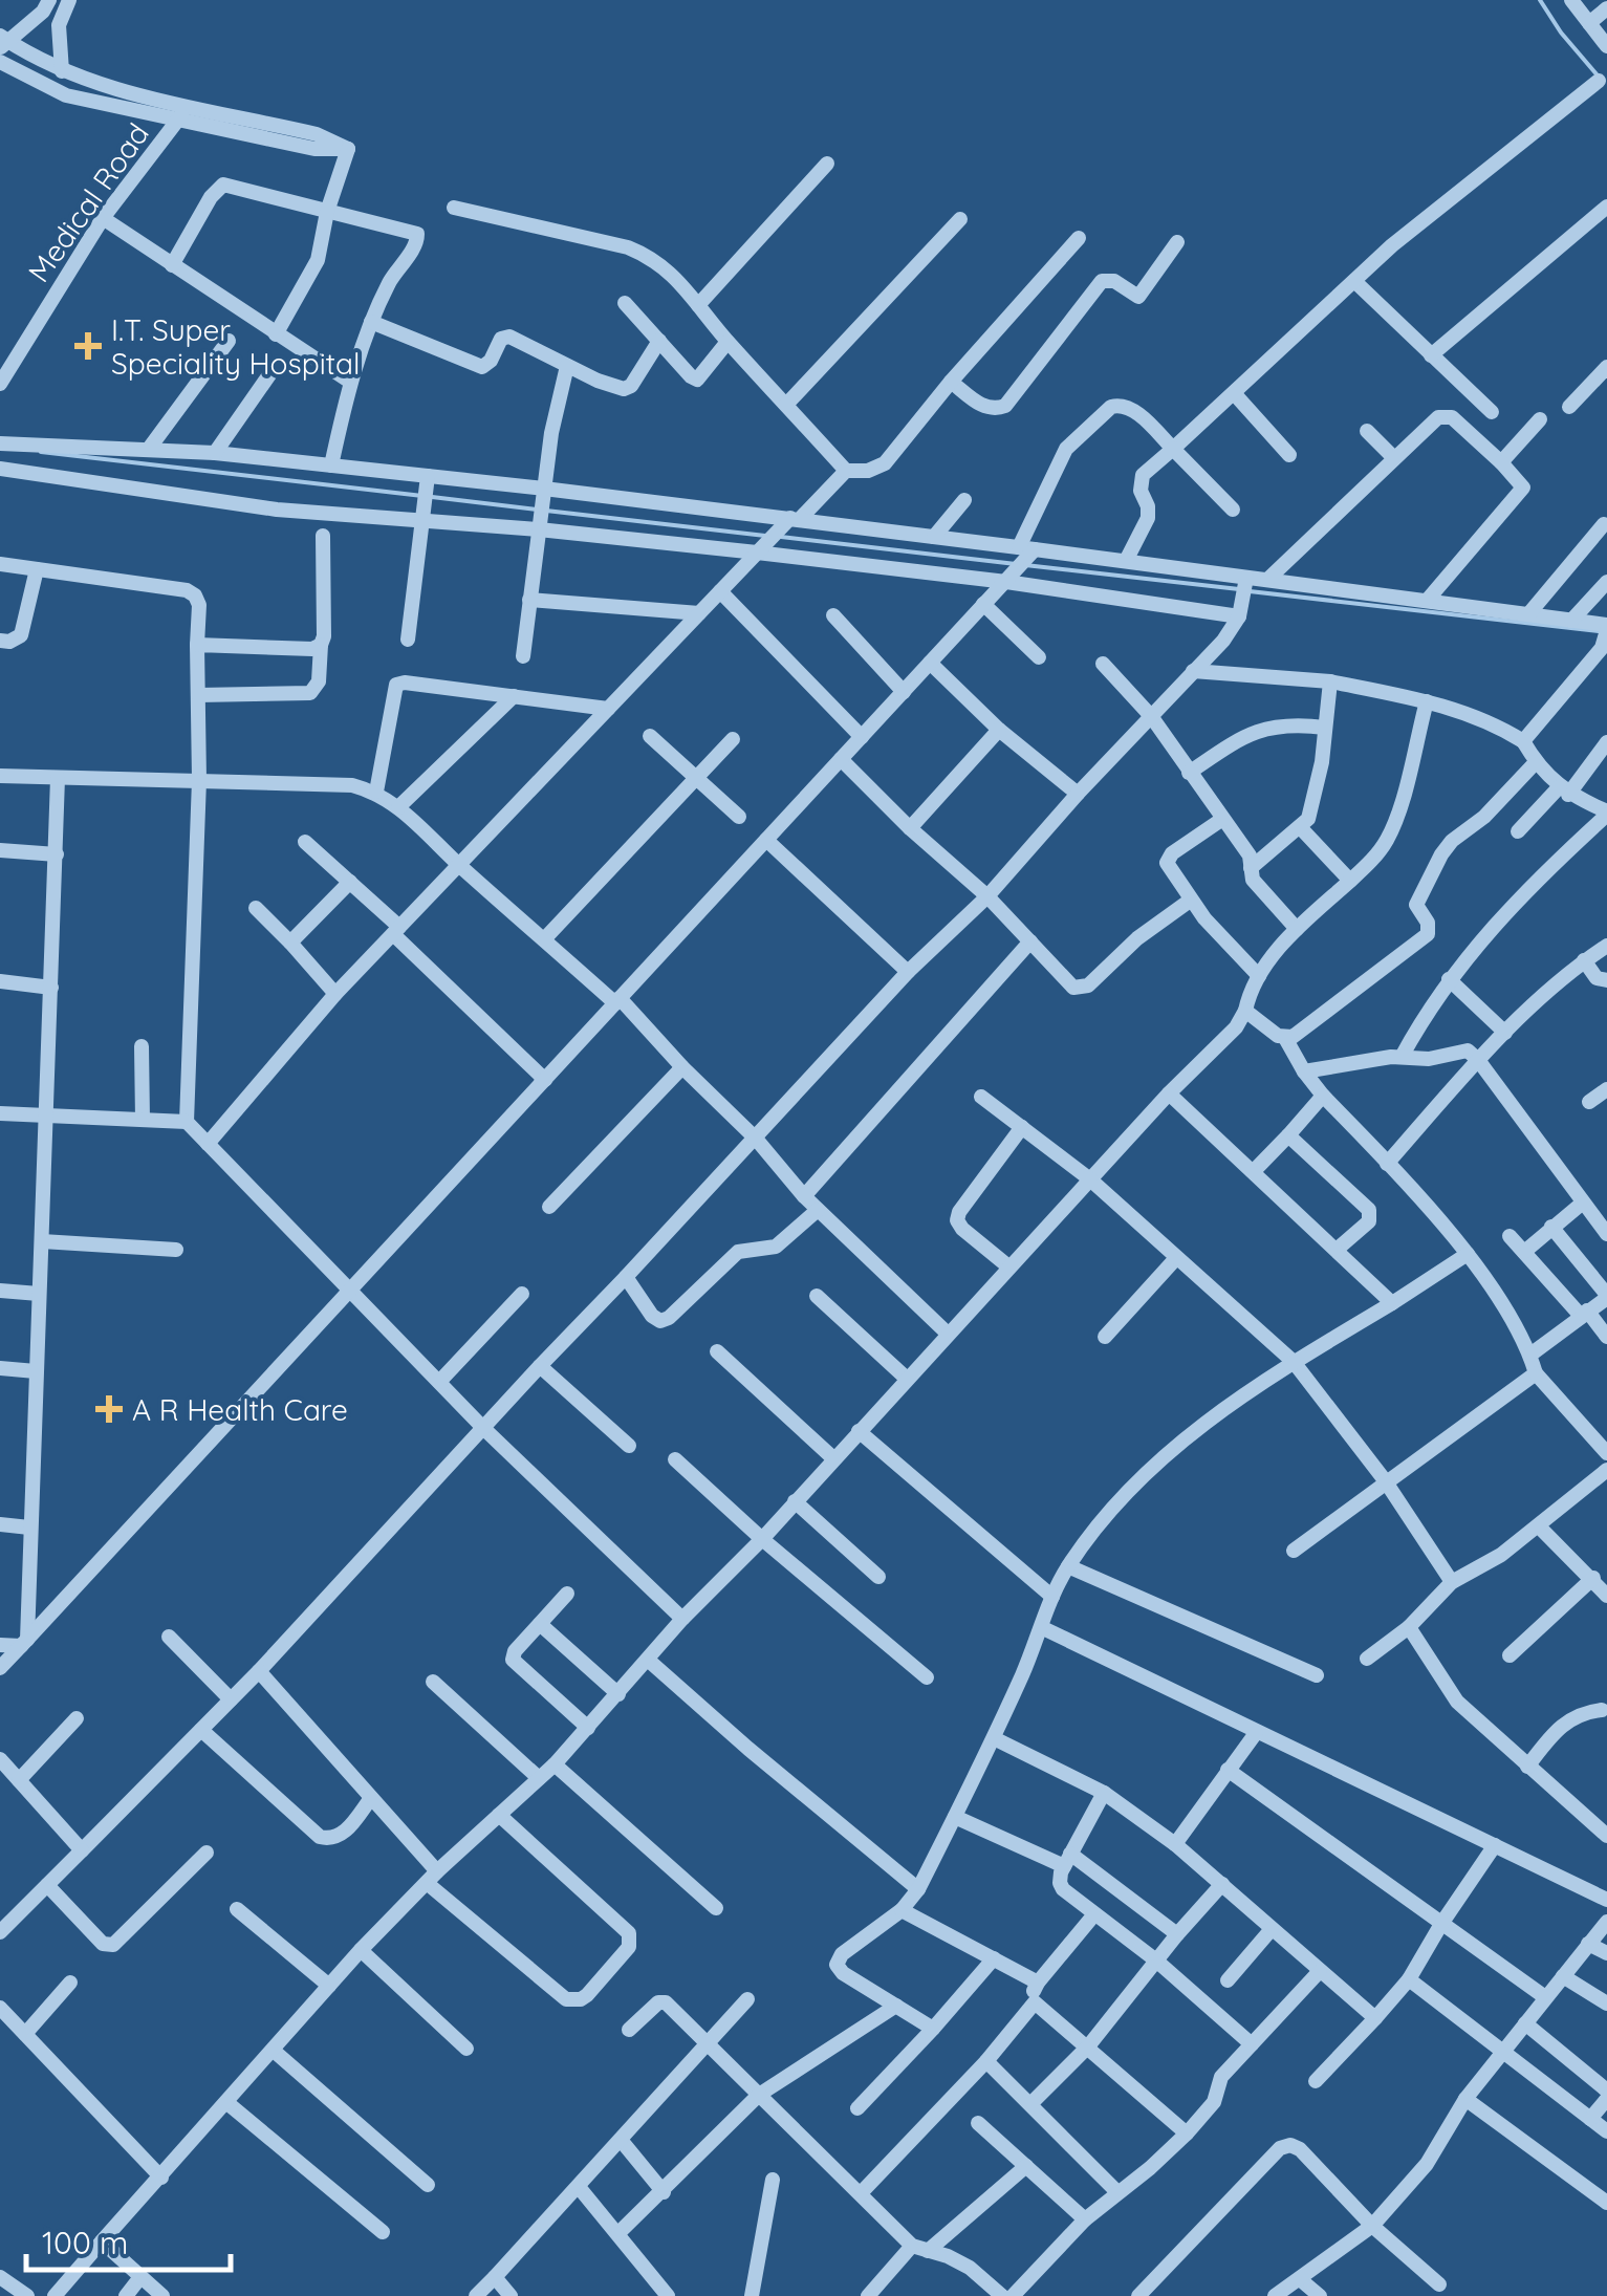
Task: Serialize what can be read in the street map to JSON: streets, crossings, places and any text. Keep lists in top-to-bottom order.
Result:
{
  "streets": {
    "street": ["Medical Road"]
  },
  "places": {
    "health": ["I.T. Super Speciality Hospital", "A R Health Care"]
  },
  "scale_bar": "100 m"
}
